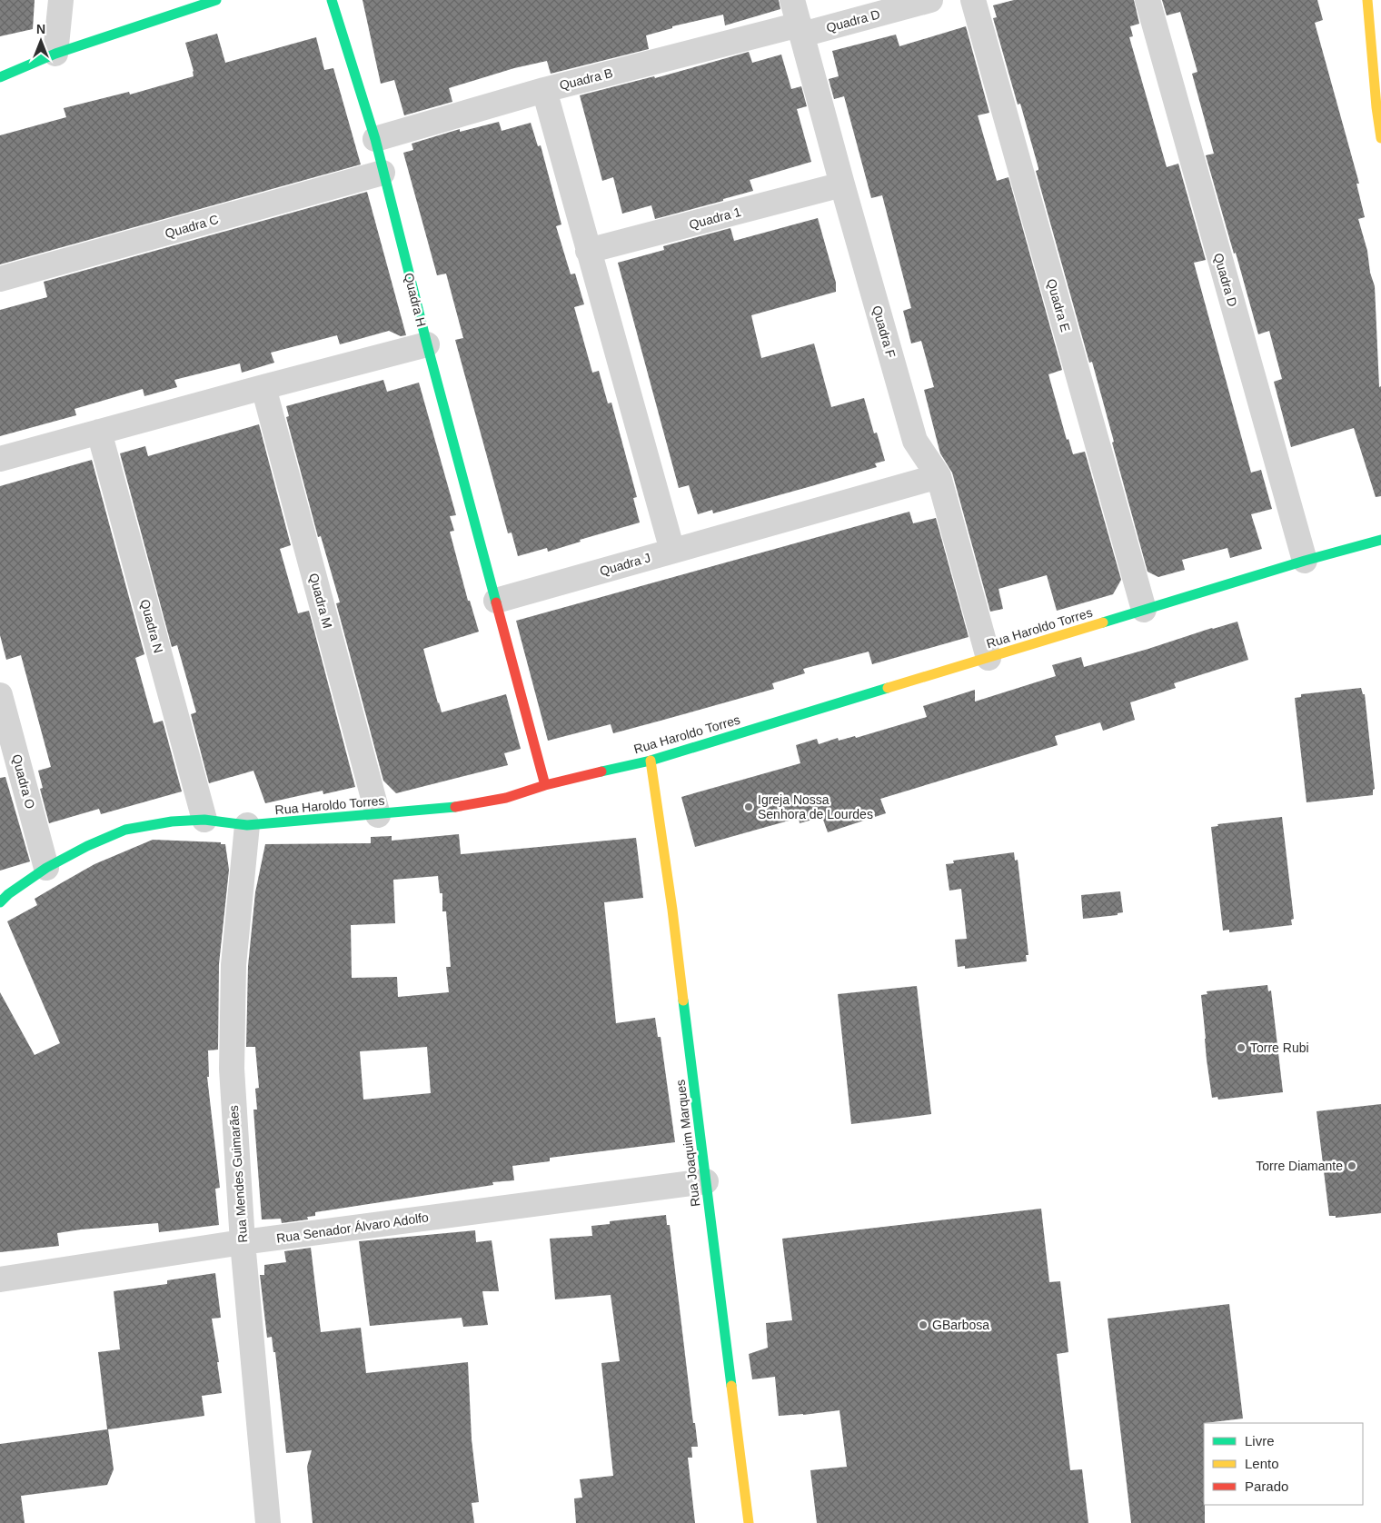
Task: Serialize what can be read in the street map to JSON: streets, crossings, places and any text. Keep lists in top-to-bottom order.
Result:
{
  "streets": {
    "street": [
      "Quadra D",
      "Quadra B",
      "Quadra 1",
      "Quadra C",
      "Quadra H",
      "Quadra E",
      "Quadra F",
      "Quadra J",
      "Quadra M",
      "Quadra N",
      "Rua Haroldo Torres",
      "Quadra O",
      "Rua Joaquim Marques",
      "Rua Mendes Guimarães",
      "Rua Senador Álvaro Adolfo"
    ]
  },
  "crossings": [
    ["Quadra D", "Quadra B"],
    ["Quadra D", "Quadra F"],
    ["Quadra D", "Rua Haroldo Torres"],
    ["Quadra B", "Quadra H"],
    ["Quadra B", "Quadra F"],
    ["Quadra 1", "Quadra F"],
    ["Quadra C", "Quadra H"],
    ["Quadra H", "Quadra J"],
    ["Quadra E", "Rua Haroldo Torres"],
    ["Quadra F", "Quadra J"],
    ["Quadra F", "Rua Haroldo Torres"],
    ["Quadra M", "Rua Haroldo Torres"],
    ["Quadra N", "Rua Haroldo Torres"],
    ["Rua Haroldo Torres", "Quadra O"],
    ["Rua Haroldo Torres", "Rua Joaquim Marques"],
    ["Rua Haroldo Torres", "Rua Mendes Guimarães"],
    ["Rua Joaquim Marques", "Rua Senador Álvaro Adolfo"],
    ["Rua Mendes Guimarães", "Rua Senador Álvaro Adolfo"]
  ],
  "places": [
    "Igreja Nossa Senhora de Lourdes",
    "Torre Rubi",
    "Torre Diamante",
    "GBarbosa"
  ],
  "legend": ["Livre", "Lento", "Parado"],
  "north": "top"
}
